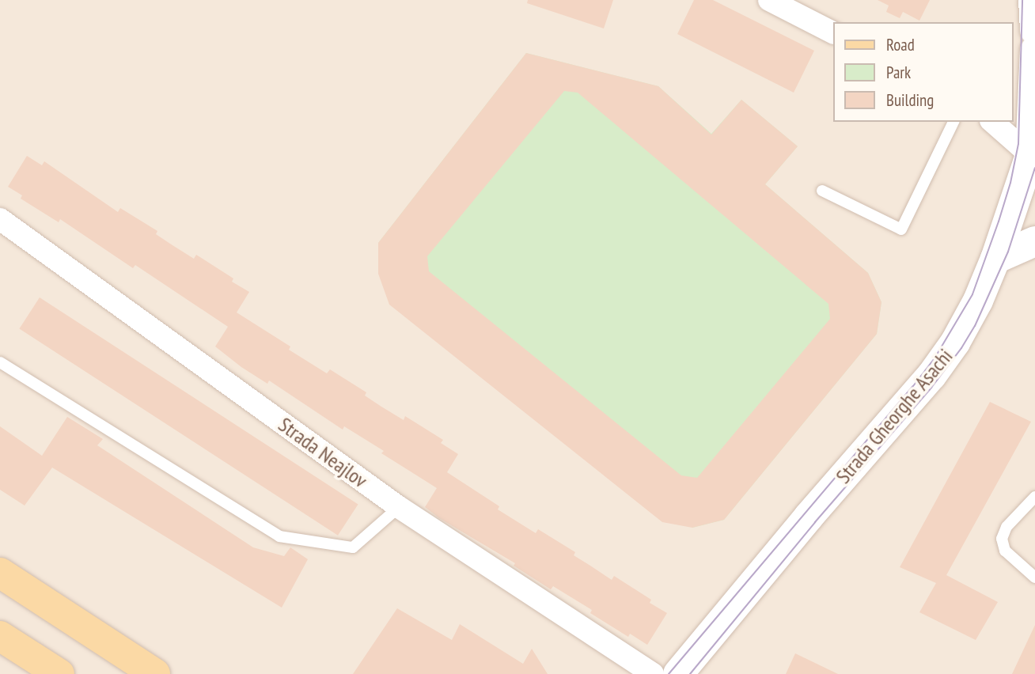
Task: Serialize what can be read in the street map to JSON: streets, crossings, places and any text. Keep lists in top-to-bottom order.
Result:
{
  "streets": {
    "street": ["Strada Gheorghe Asachi", "Strada Neajlov"]
  },
  "legend": ["Road", "Park", "Building"]
}
